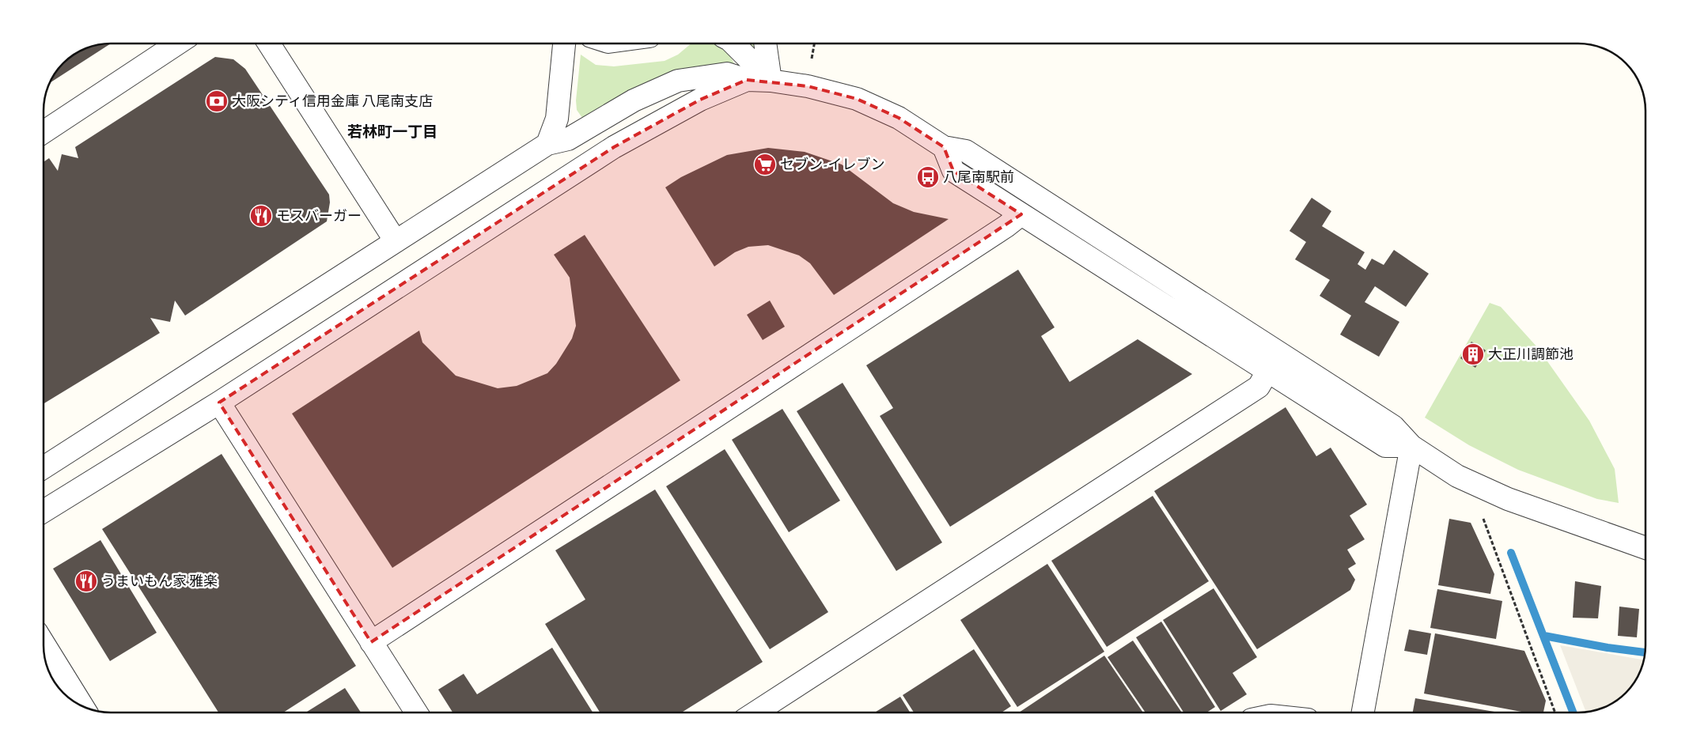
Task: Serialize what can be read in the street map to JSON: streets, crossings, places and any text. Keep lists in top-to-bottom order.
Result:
{
  "districts": ["若林町一丁目"],
  "places": {
    "bank": ["大阪シティ信用金庫 八尾南支店"],
    "supermarket": ["セブン-イレブン"],
    "bus stop": ["八尾南駅前"],
    "restaurant": ["モスバーガー", "うまいもん家 雅楽"],
    "building": ["大正川調節池"]
  }
}
